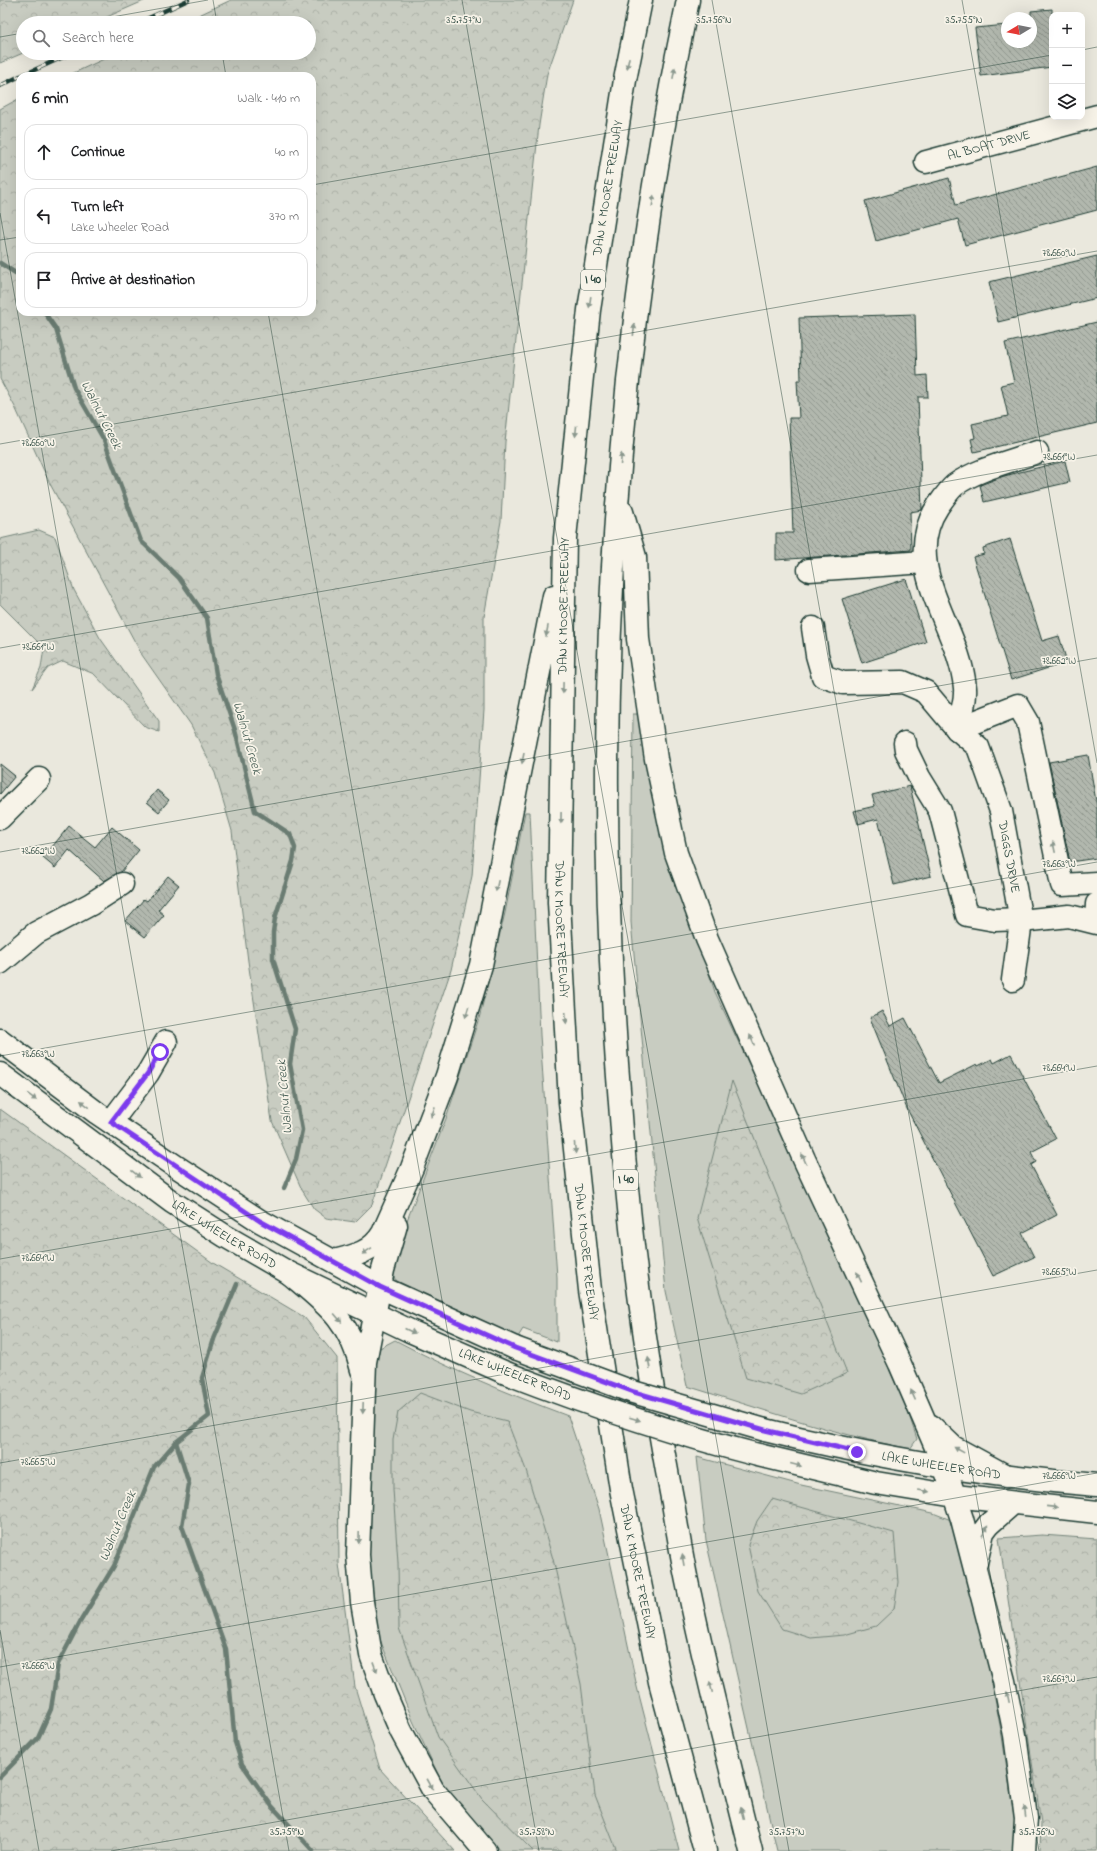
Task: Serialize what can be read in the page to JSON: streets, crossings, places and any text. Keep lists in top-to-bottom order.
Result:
{
  "streets": {
    "main road": [
      "AL BOAT DRIVE",
      "DAN K MOORE FREEWAY",
      "I 40",
      "DIGGS DRIVE",
      "LAKE WHEELER ROAD"
    ]
  },
  "water": ["Walnut Creek"],
  "north": "left",
  "page": {
    "map_buttons": ["+", "−"],
    "search": "Search here",
    "heading": ["6 min", "Walk · 410 m"],
    "list": [
      ["Continue", "40 m"],
      ["Turn left", "Lake Wheeler Road", "370 m"],
      "Arrive at destination"
    ]
  },
  "coordinates": [
    "35.755°N",
    "35.757°N",
    "35.756°N",
    "78.660°W",
    "78.661°W",
    "78.662°W",
    "78.663°W",
    "78.664°W",
    "78.665°W",
    "78.666°W",
    "78.667°W",
    "35.759°N",
    "35.758°N"
  ]
}
